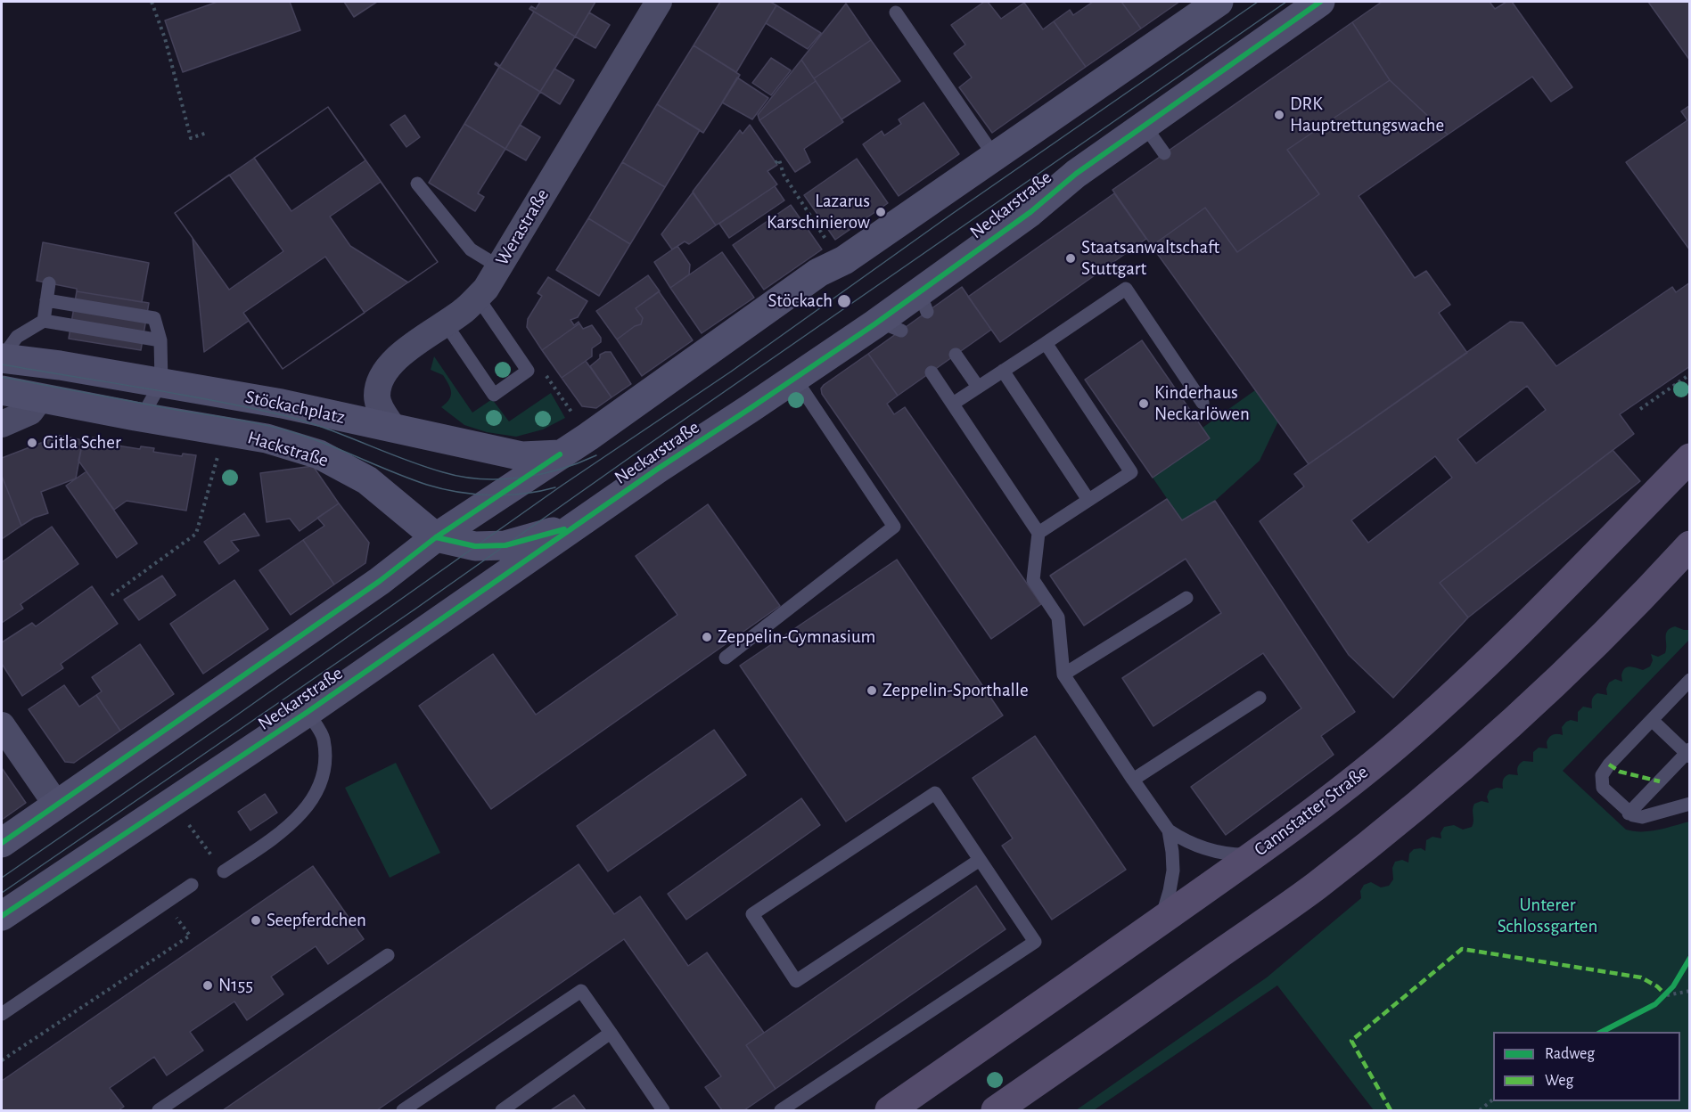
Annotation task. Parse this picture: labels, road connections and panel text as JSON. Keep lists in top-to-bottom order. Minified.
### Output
{"streets":{"main road":["Neckarstraße","Stöckachplatz","Hackstraße","Cannstatter Straße"],"street":["Werastraße"]},"crossings":[["Neckarstraße","Hackstraße"],["Werastraße","Stöckachplatz"]],"parks":["Unterer Schlossgarten"],"places":["DRK Hauptrettungswache","Lazarus Karschinierow","Staatsanwaltschaft Stuttgart","Stöckach","Kinderhaus Neckarlöwen","Gitla Scher","Zeppelin-Gymnasium","Zeppelin-Sporthalle","Seepferdchen","N155"],"legend":["Radweg","Weg"]}
